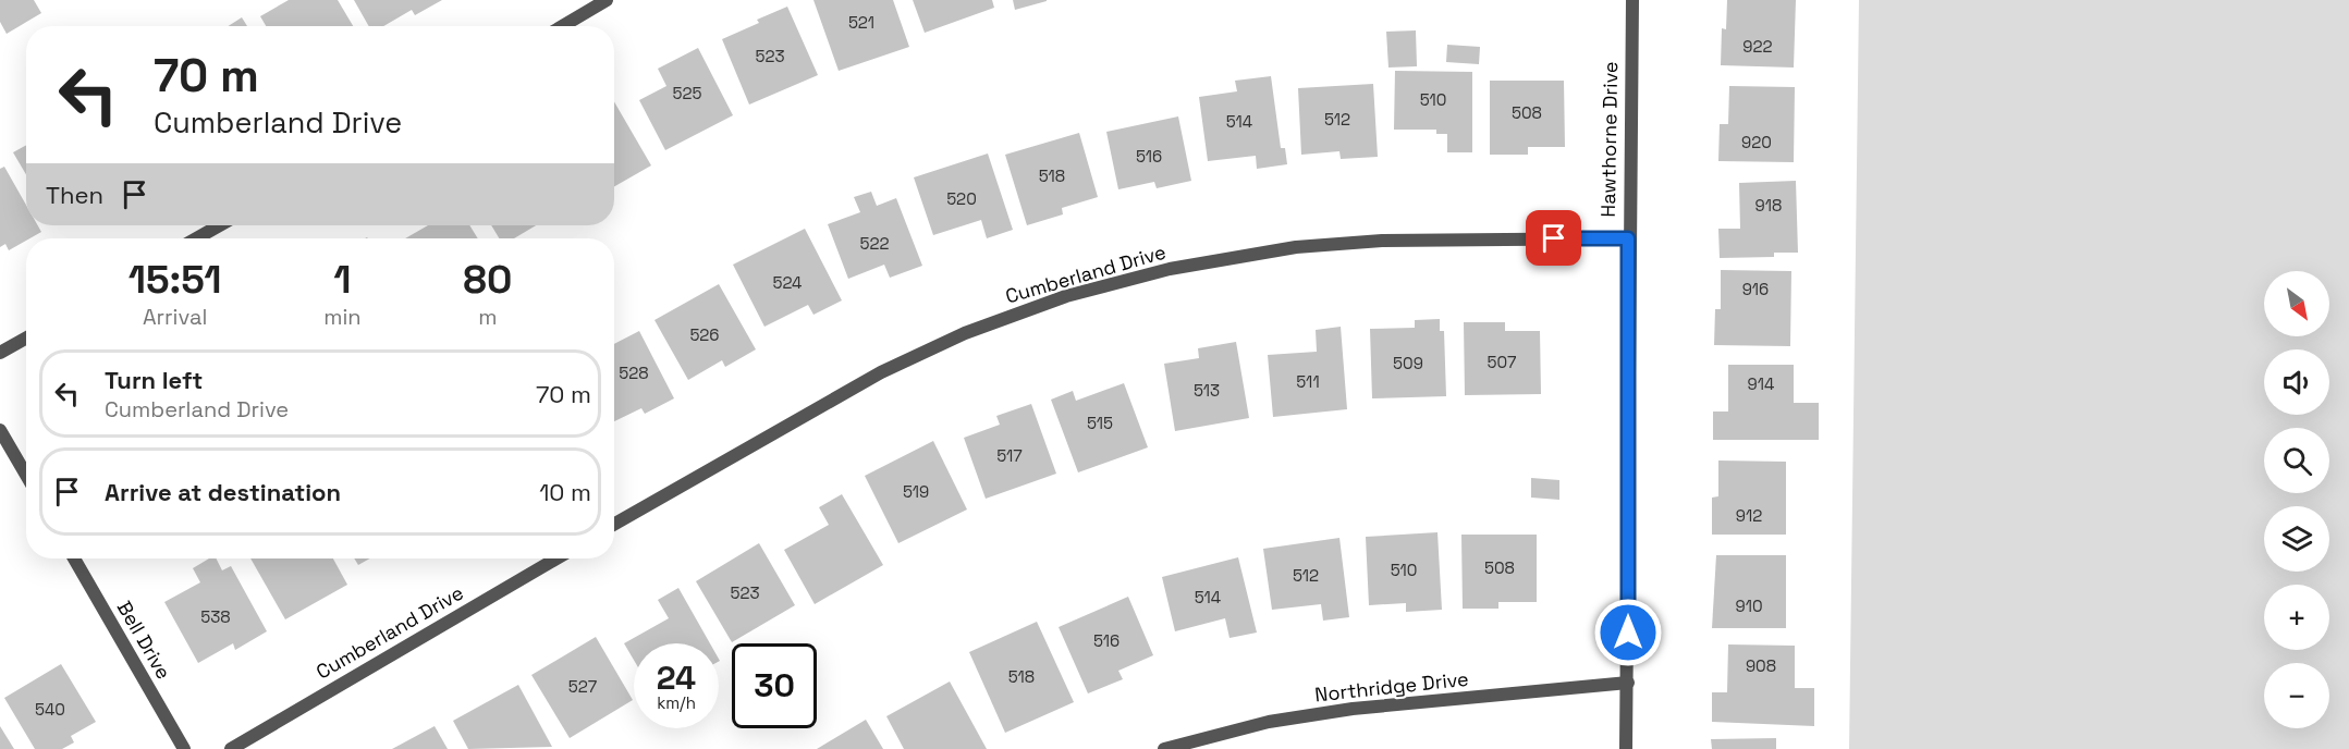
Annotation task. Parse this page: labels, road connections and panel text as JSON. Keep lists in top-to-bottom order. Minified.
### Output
{"streets":{"street":["Hawthorne Drive","Cumberland Drive","Bell Drive","Northridge Drive"]},"crossings":[["Hawthorne Drive","Cumberland Drive"],["Hawthorne Drive","Northridge Drive"]],"house_numbers":["521","922","523","525","510","508","512","514","920","516","518","520","918","522","524","916","526","507","509","528","511","914","513","515","517","519","912","508","510","512","523","514","910","538","516","908","518","527","540"],"north":"bottom right","page":{"turn":["70 m","Cumberland Drive"],"then":"Then","eta":["15:51","Arrival","1","min","80","m"],"map_buttons":["+","−"],"list":[{"name":"Turn left","note":"Cumberland Drive","value":"70 m"},{"name":"Arrive at destination","value":"10 m"}],"speed":"24 km/h","limit":"30"}}
